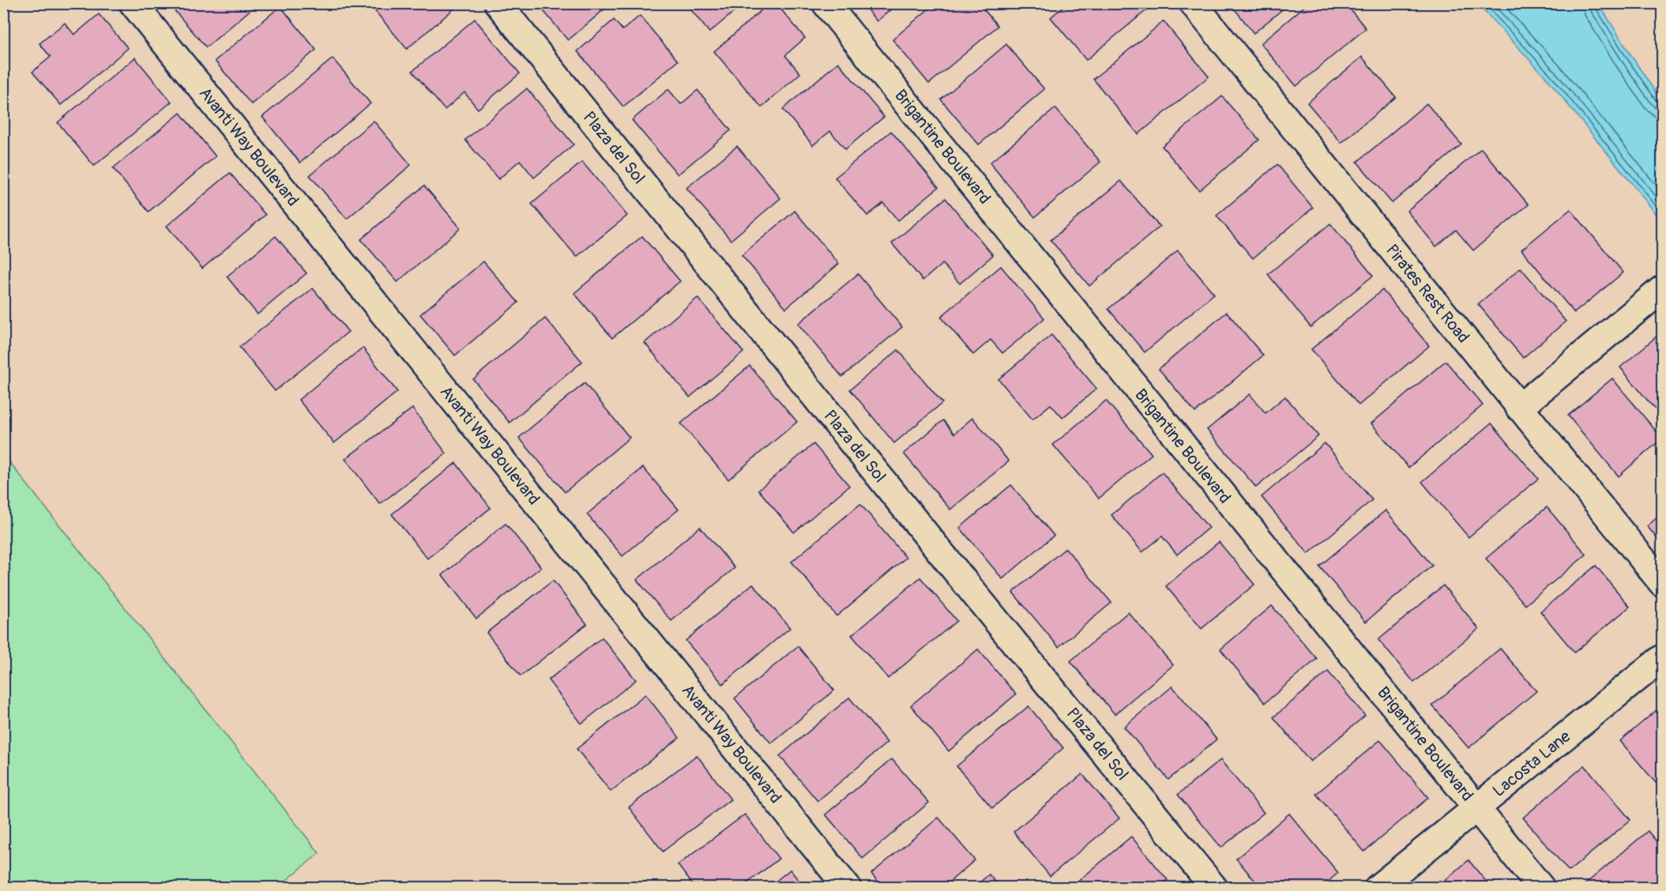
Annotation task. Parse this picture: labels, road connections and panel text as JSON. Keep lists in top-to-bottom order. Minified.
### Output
{"streets":{"street":["Avanti Way Boulevard","Brigantine Boulevard","Plaza del Sol","Pirates Rest Road","Lacosta Lane"]},"crossings":[["Brigantine Boulevard","Lacosta Lane"]]}
